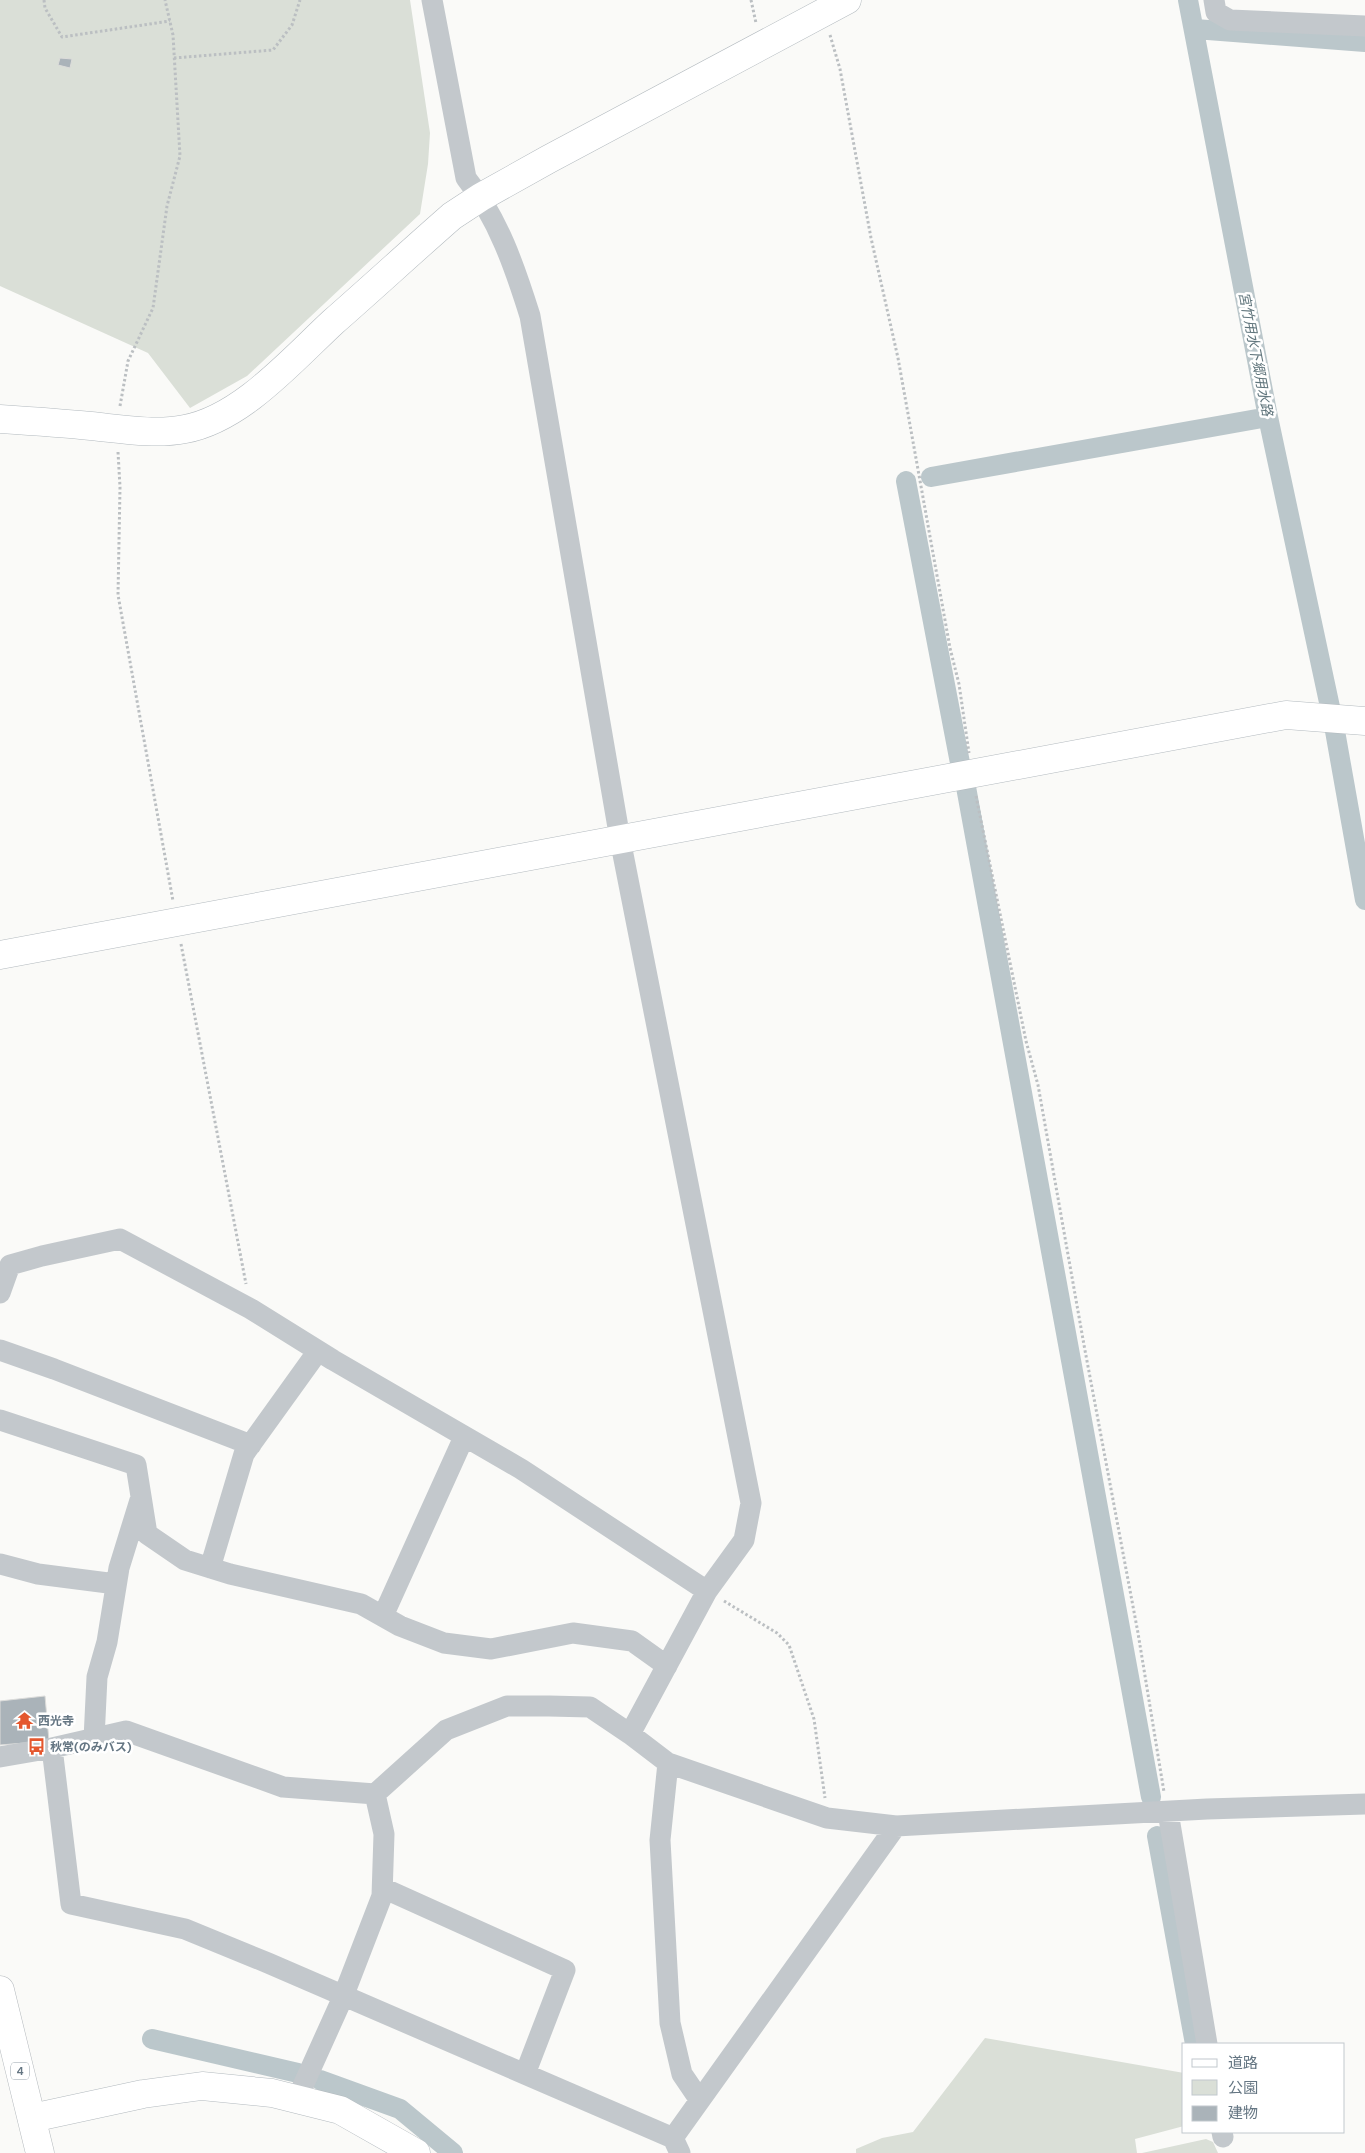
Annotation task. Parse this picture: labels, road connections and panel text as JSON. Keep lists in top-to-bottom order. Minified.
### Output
{"streets":{"street":["4"]},"water":["宮竹用水下郷用水路"],"places":{"temple":["西光寺"],"bus stop":["秋常(のみバス)"]},"legend":["道路","公園","建物"]}
